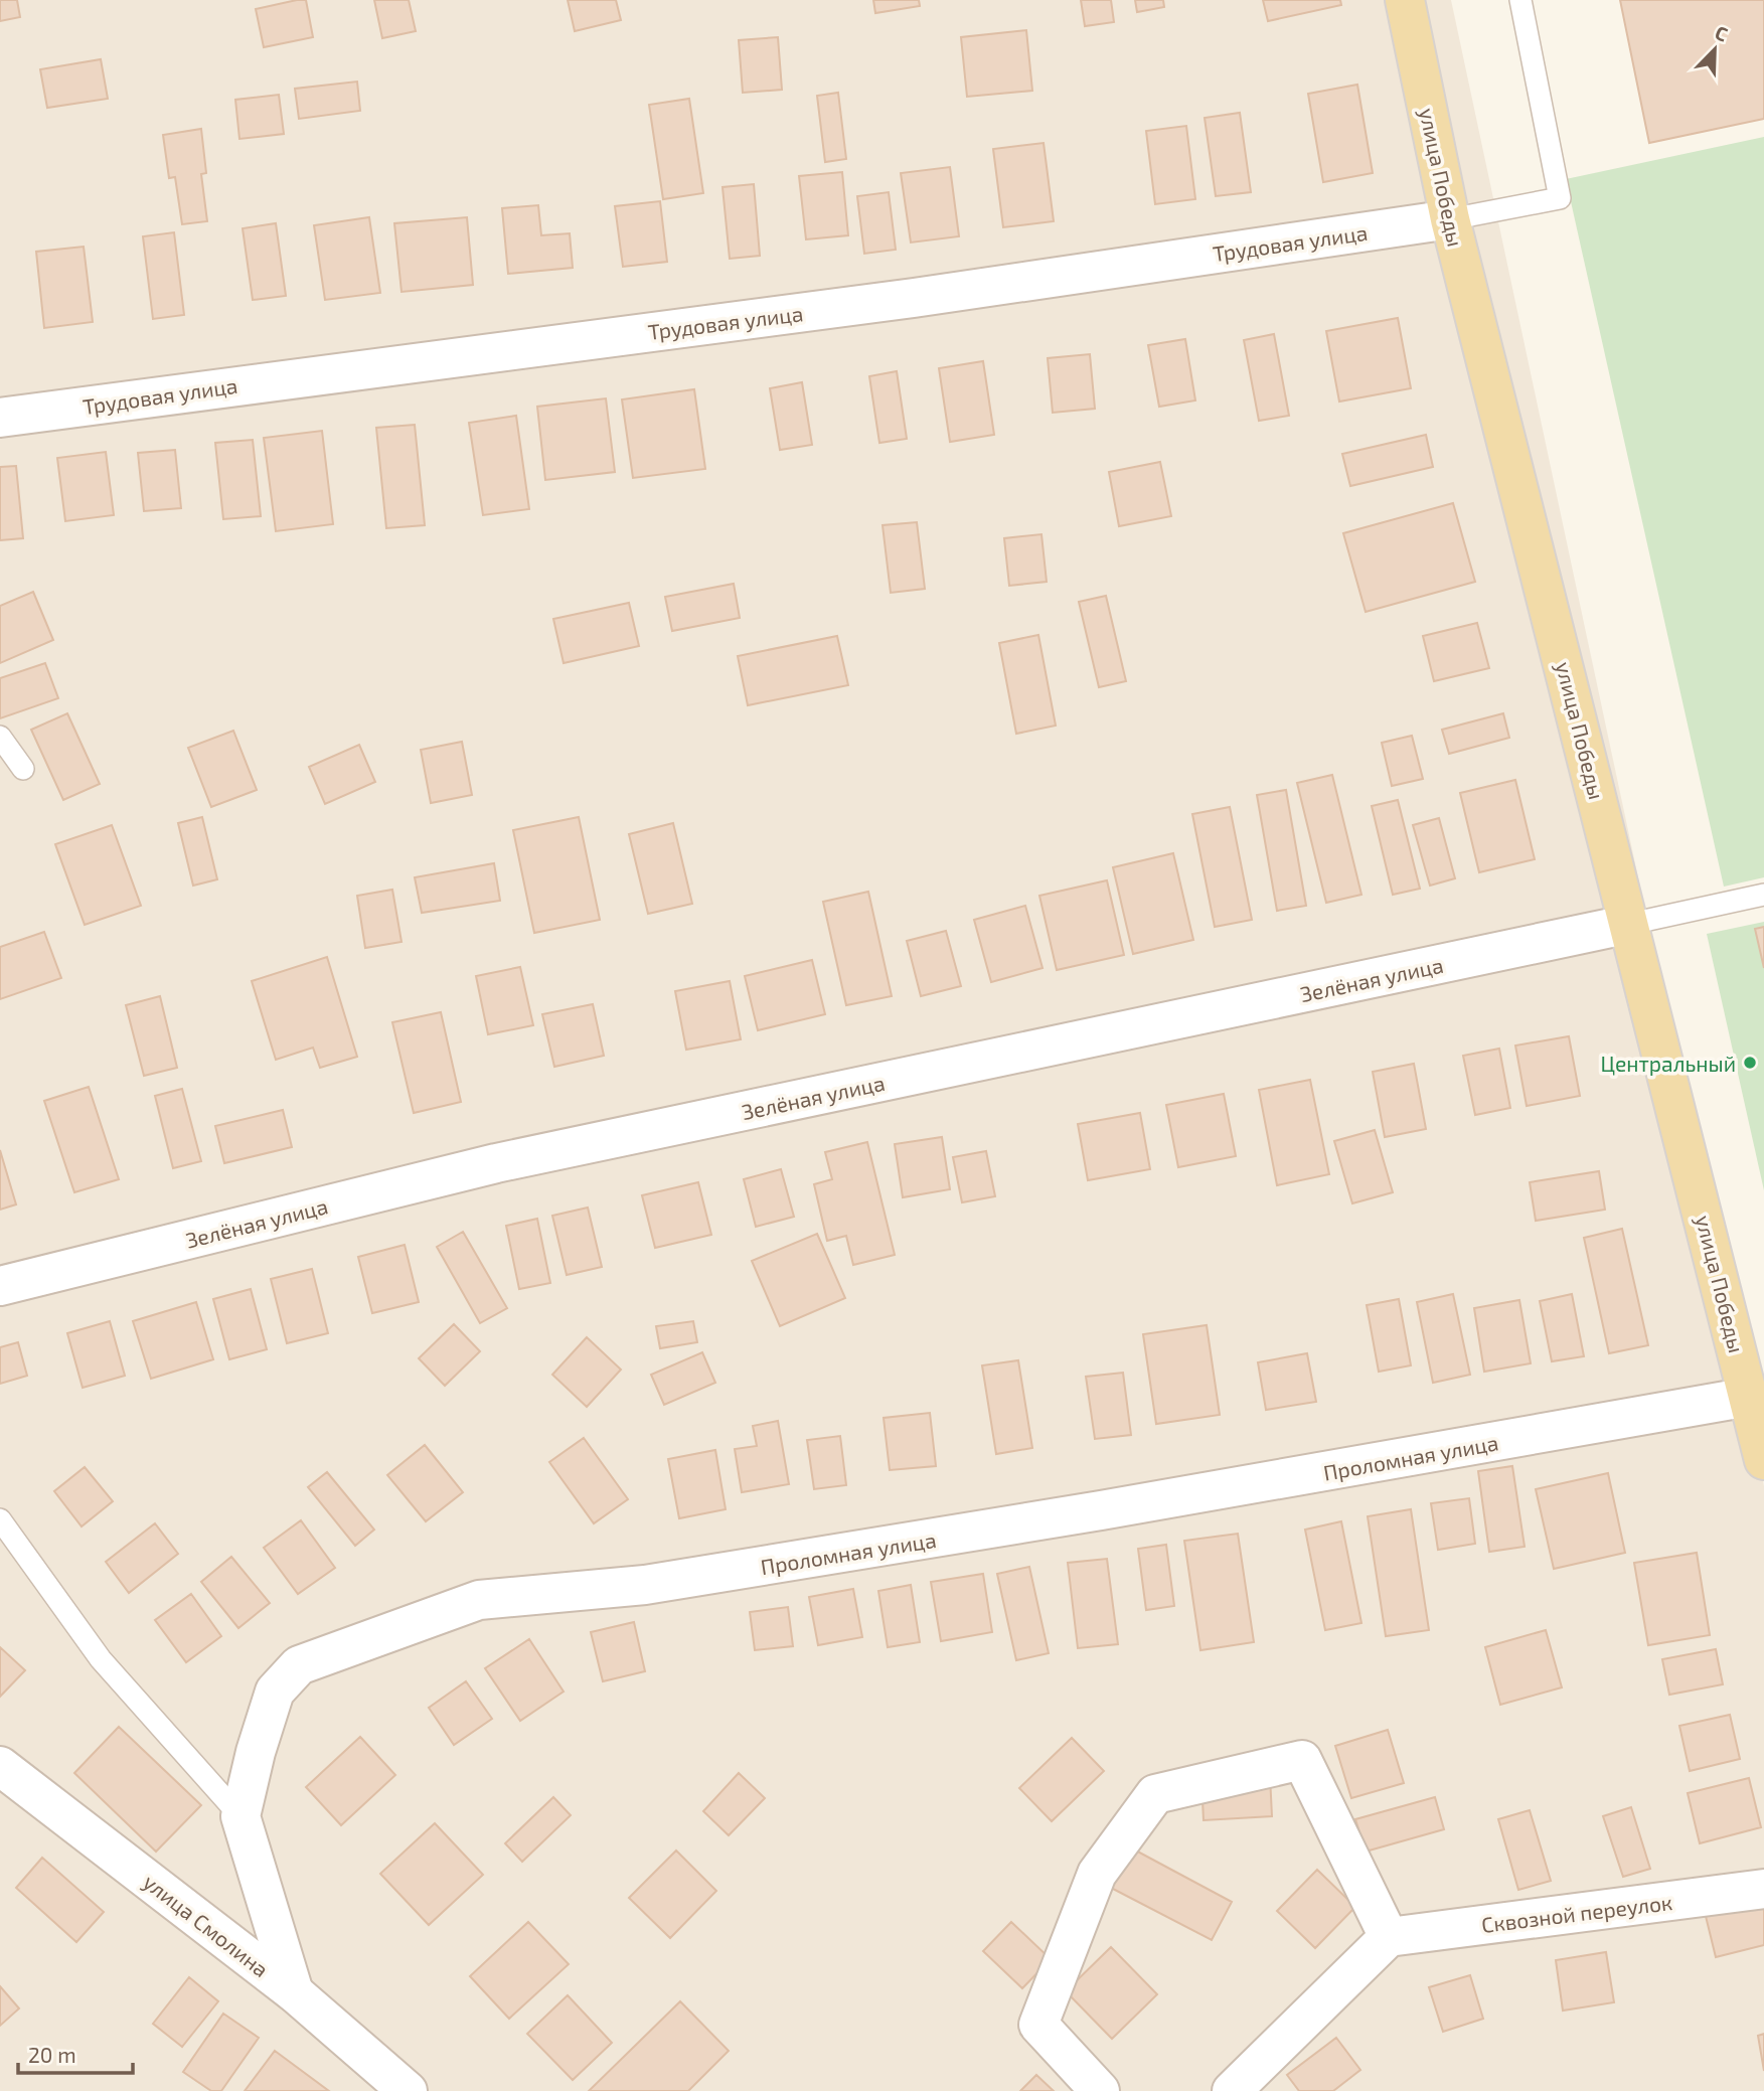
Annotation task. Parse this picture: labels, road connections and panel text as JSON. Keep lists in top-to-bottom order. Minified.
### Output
{"streets":{"main road":["улица Победы"],"street":["Трудовая улица","Зелёная улица","Проломная улица","Сквозной переулок","улица Смолина"]},"crossings":[["улица Победы","Трудовая улица"],["улица Победы","Зелёная улица"],["улица Победы","Проломная улица"]],"places":["Центральный"],"scale_bar":"20 m","north":"top right"}
